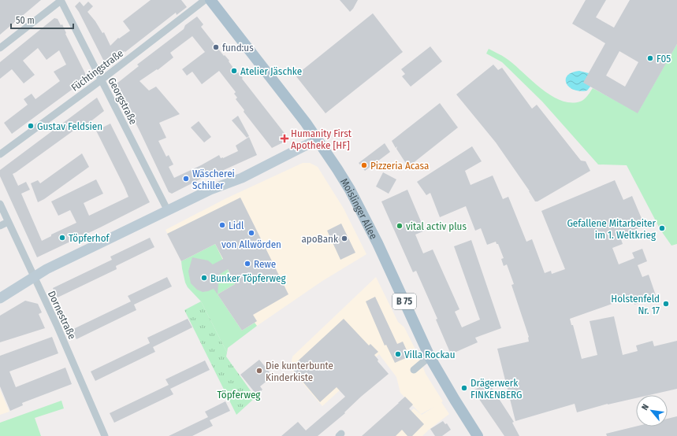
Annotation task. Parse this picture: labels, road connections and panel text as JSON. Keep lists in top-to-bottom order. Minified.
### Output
{"streets":{"main road":["Moislinger Allee","B 75"],"street":["Füchtingstraße","Georgstraße","Dornestraße"]},"crossings":[["Füchtingstraße","Georgstraße"]],"parks":["Töpferweg"],"places":{"other":["fund:us","F05","Atelier Jäschke","Gustav Feldsien","Pizzeria Acasa","Wäscherei Schiller","Lidl","vital activ plus","Gefallene Mitarbeiter im 1. Weltkrieg","von Allwörden","Töpferhof","apoBank","Rewe","Bunker Töpferweg","Holstenfeld Nr. 17","Villa Rockau","Die kunterbunte Kinderkiste","Drägerwerk FINKENBERG"],"health":["Humanity First Apotheke [HF]"]},"scale_bar":"50 m","north":"top left"}
